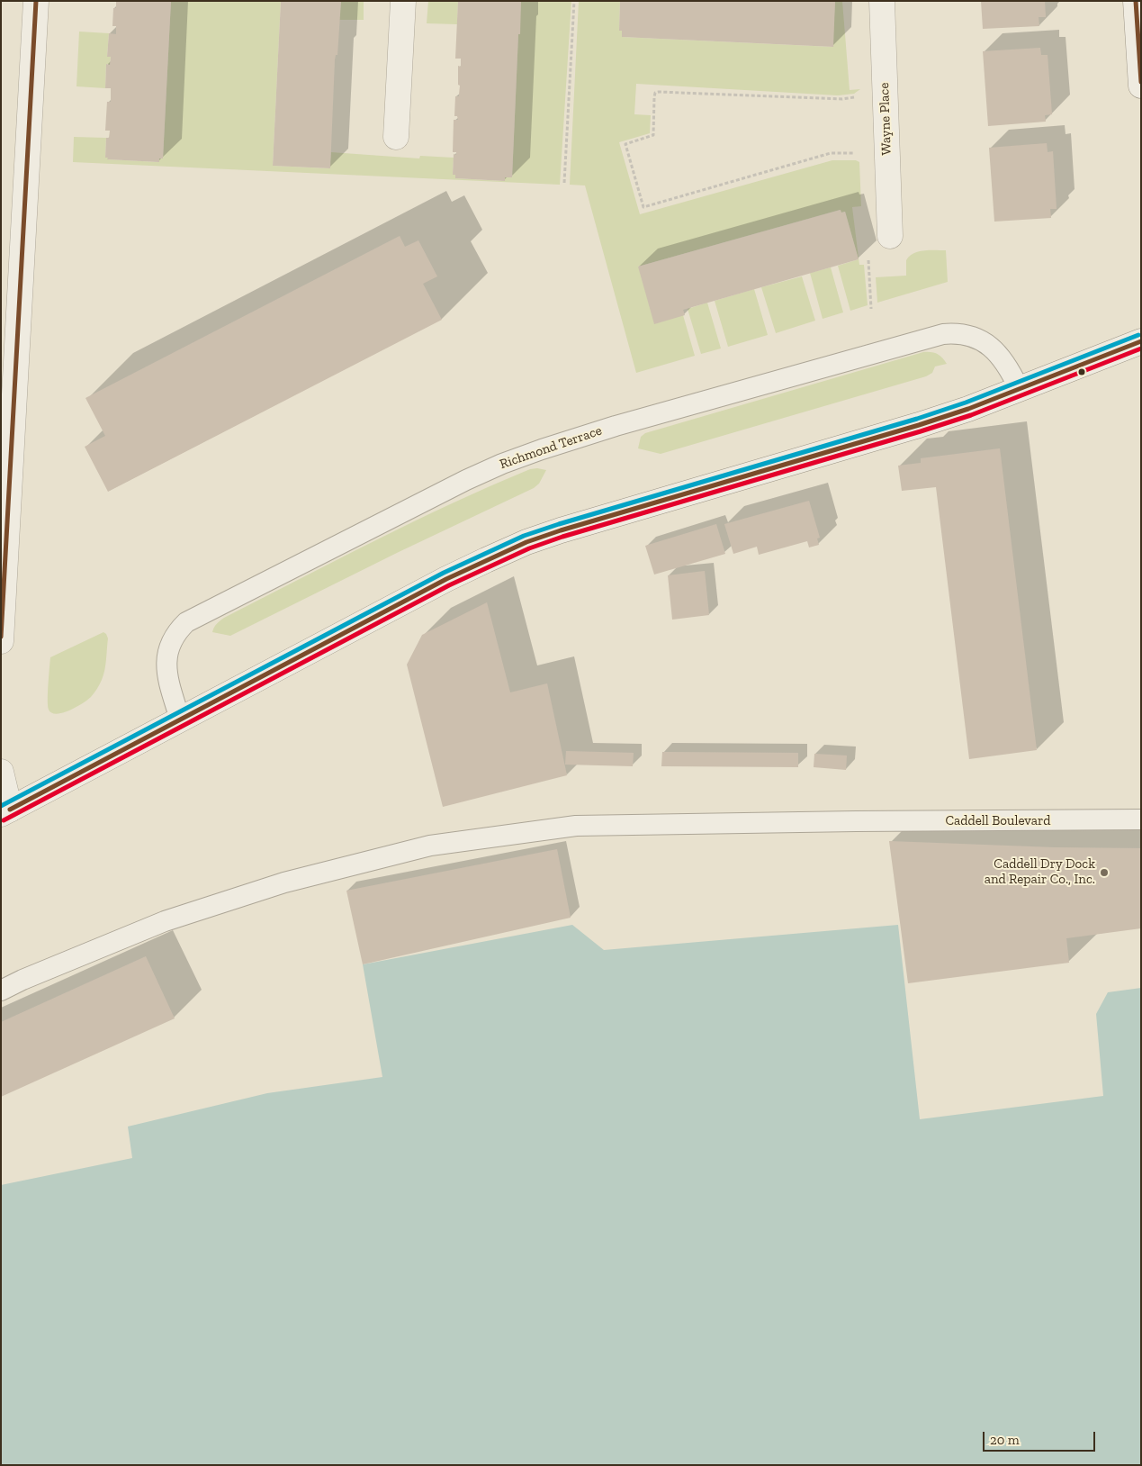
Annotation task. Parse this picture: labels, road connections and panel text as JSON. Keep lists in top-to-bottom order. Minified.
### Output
{"streets":{"main road":["Wayne Place"],"lane":["Richmond Terrace","Caddell Boulevard"]},"places":["Caddell Dry Dock and Repair Co., Inc."],"scale_bar":"20 m"}
